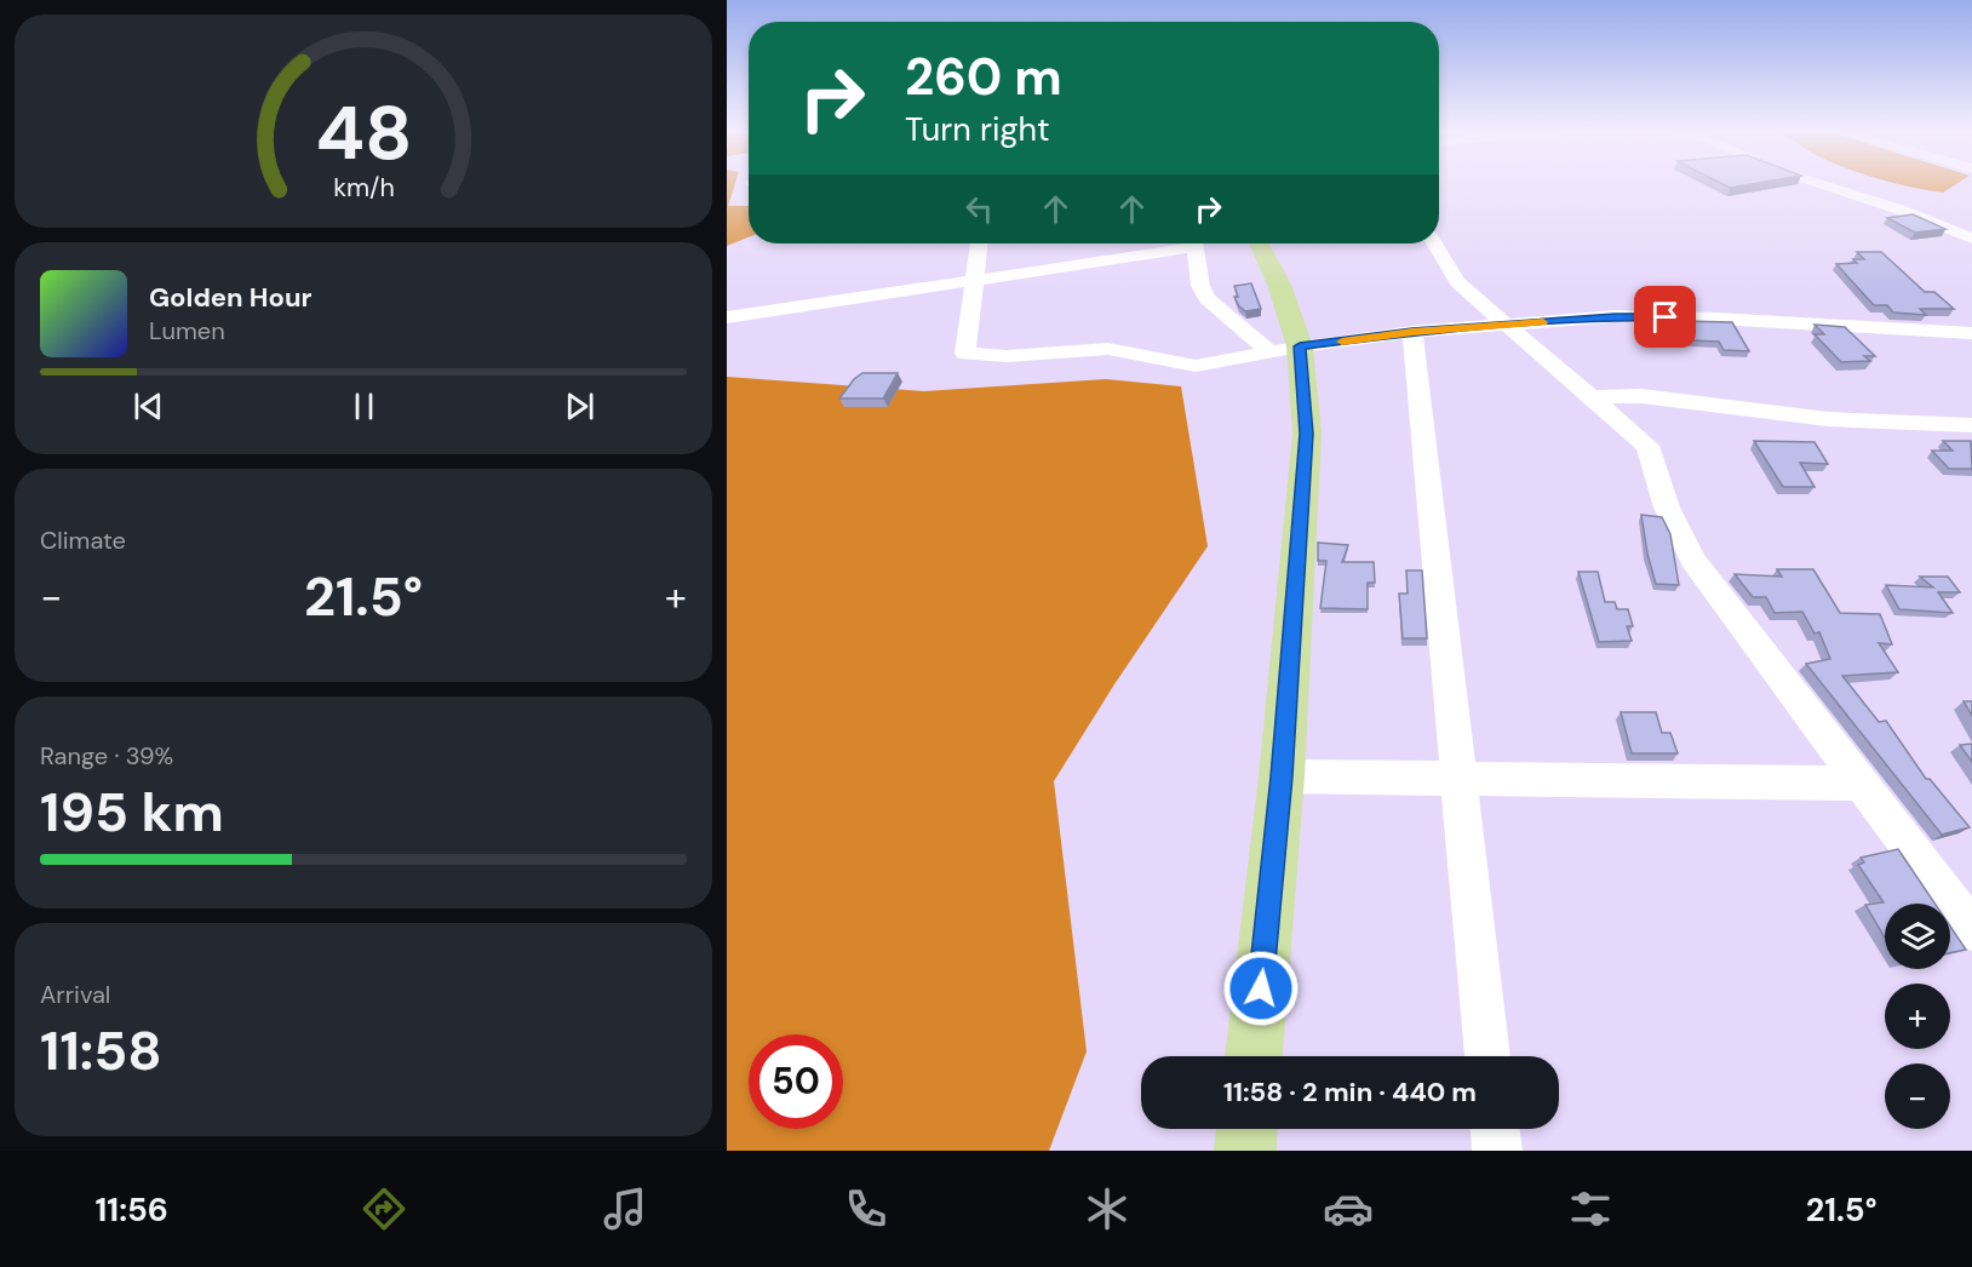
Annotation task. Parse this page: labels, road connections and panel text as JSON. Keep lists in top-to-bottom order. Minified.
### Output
{"page":{"turn":["260 m","Turn right"],"song":["Golden Hour","Lumen"],"tile":["Climate",["Range · 39%","195 km"],["Arrival","11:58"]],"heat":["−","21.5°","+"],"map_buttons":["+","−"],"limit":"50","trip":"11:58 · 2 min · 440 m","tabs":["11:56","21.5°"],"gauge":["48","km/h"]}}
